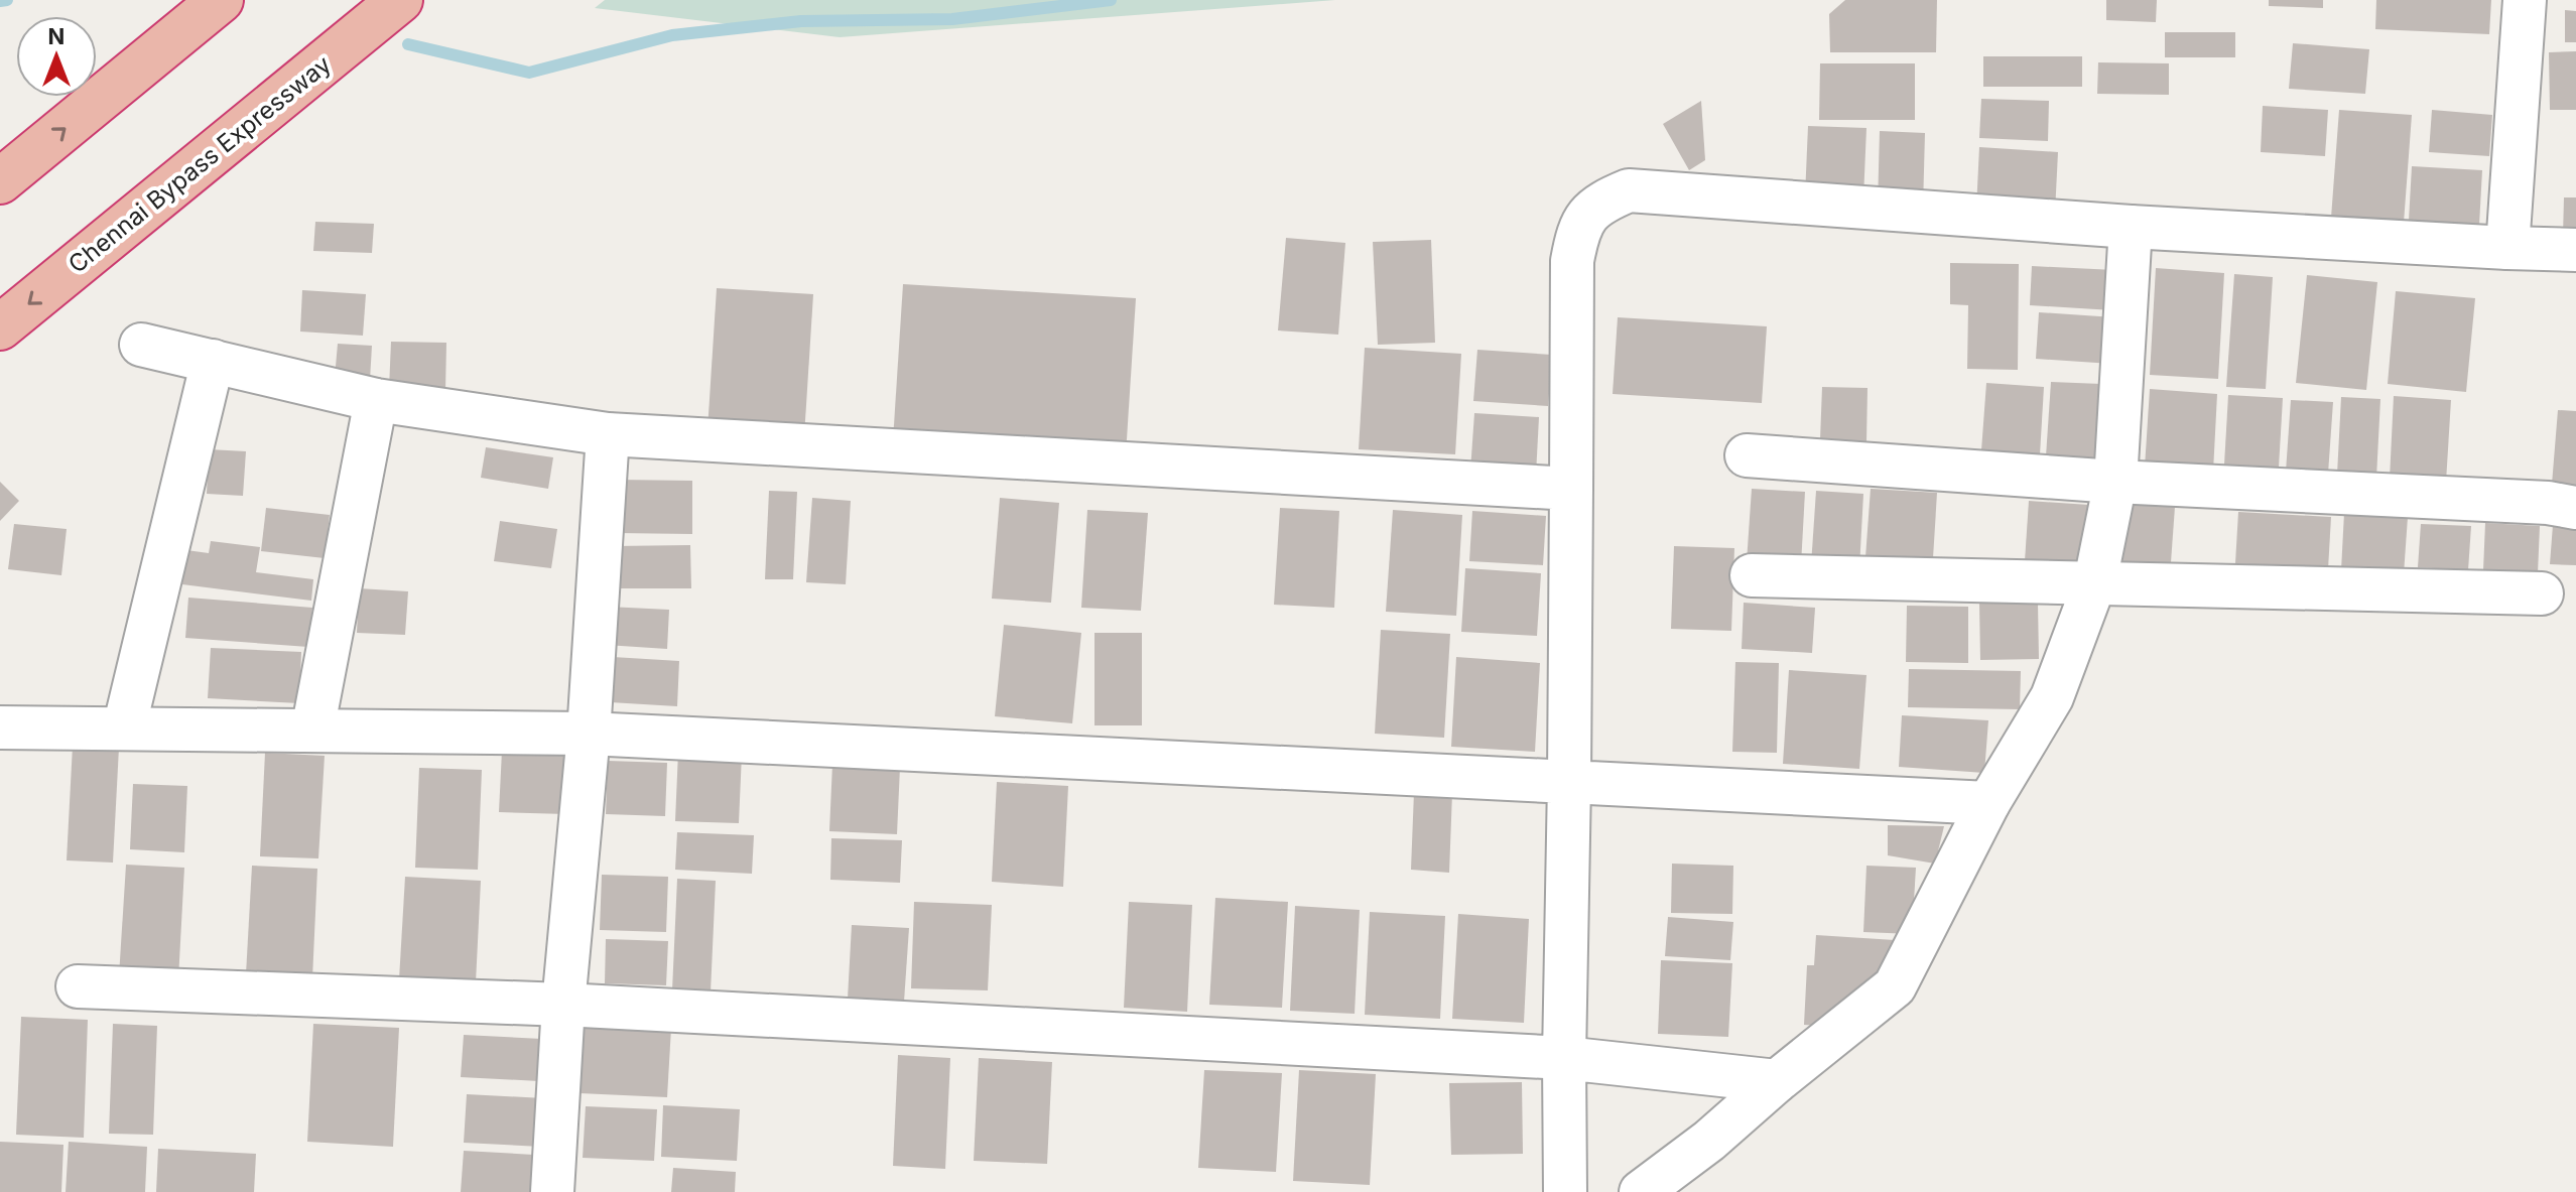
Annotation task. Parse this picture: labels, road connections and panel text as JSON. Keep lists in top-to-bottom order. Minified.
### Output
{"streets":{"highway":["Chennai Bypass Expressway"]},"north":"top"}
